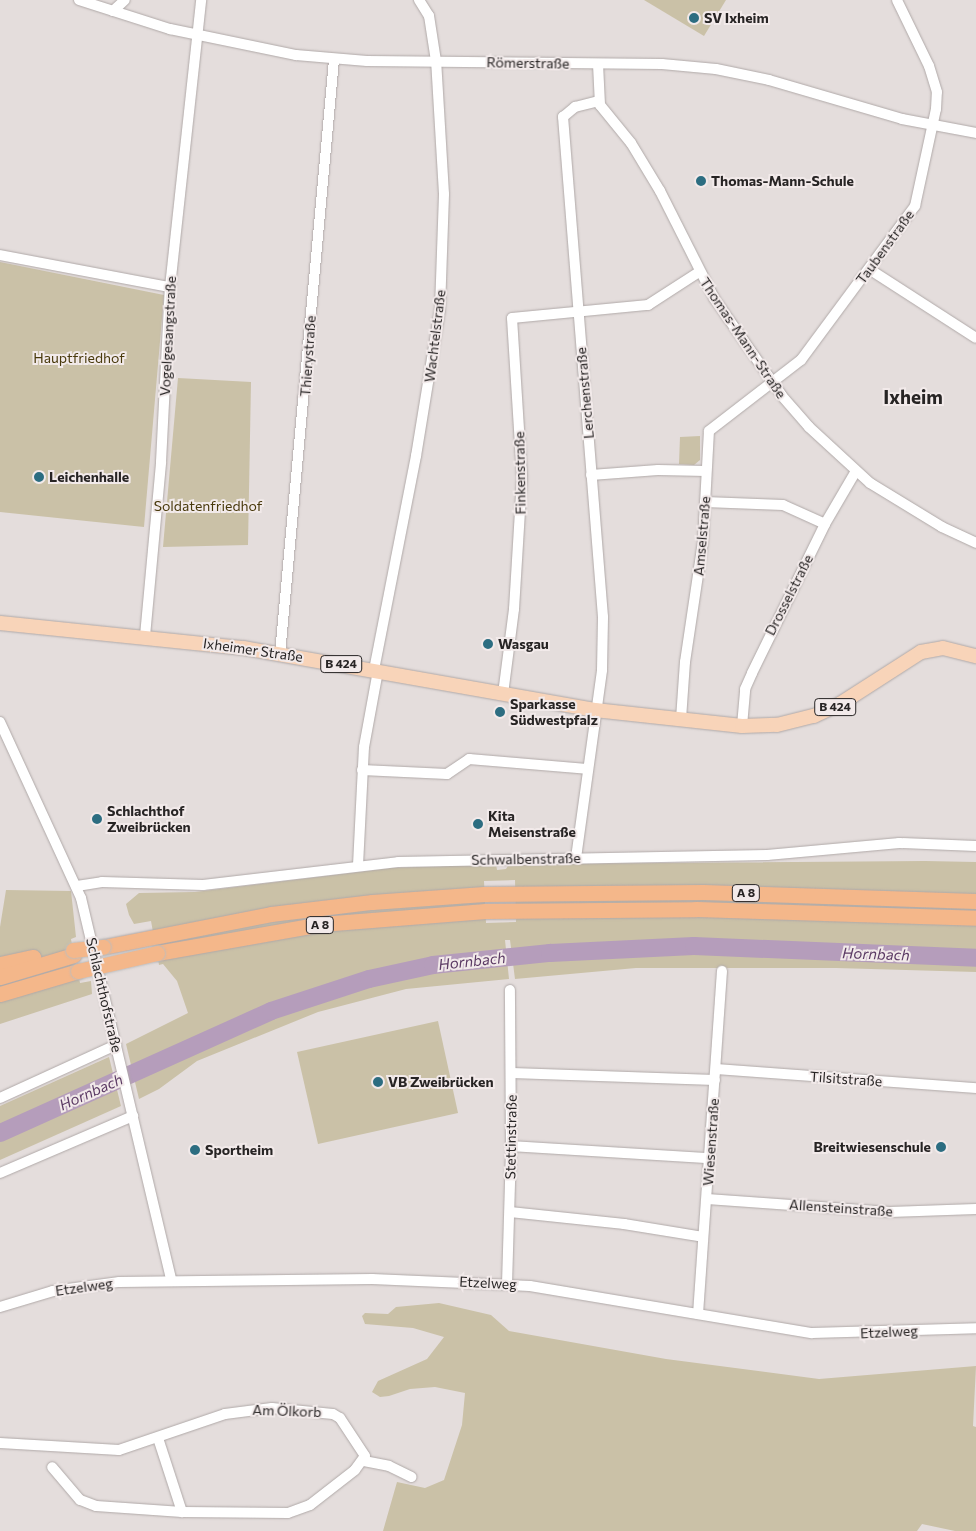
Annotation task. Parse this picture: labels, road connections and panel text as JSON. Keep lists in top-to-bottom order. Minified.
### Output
{"streets":{"highway":["A 8"],"main road":["Ixheimer Straße","B 424"],"street":["Römerstraße","Taubenstraße","Vogelgesangstraße","Wachtelstraße","Thomas-Mann-Straße","Thierystraße","Lerchenstraße","Finkenstraße","Amselstraße","Drosselstraße","Schwalbenstraße","Schlachthofstraße","Tilsitstraße","Stettinstraße","Wiesenstraße","Allensteinstraße","Etzelweg","Am Ölkorb"]},"crossings":[["Römerstraße","Taubenstraße"],["Römerstraße","Vogelgesangstraße"],["Römerstraße","Wachtelstraße"],["Römerstraße","Thierystraße"],["Taubenstraße","Thomas-Mann-Straße"],["Taubenstraße","Amselstraße"],["Vogelgesangstraße","Ixheimer Straße"],["Wachtelstraße","Ixheimer Straße"],["Wachtelstraße","Schwalbenstraße"],["Thomas-Mann-Straße","Lerchenstraße"],["Thomas-Mann-Straße","Amselstraße"],["Thomas-Mann-Straße","Drosselstraße"],["Thierystraße","Ixheimer Straße"],["Lerchenstraße","Finkenstraße"],["Lerchenstraße","Ixheimer Straße"],["Lerchenstraße","Schwalbenstraße"],["Finkenstraße","Ixheimer Straße"],["Amselstraße","Ixheimer Straße"],["Amselstraße","B 424"],["Drosselstraße","B 424"],["Ixheimer Straße","B 424"],["Schwalbenstraße","Schlachthofstraße"],["Schlachthofstraße","Etzelweg"],["Tilsitstraße","Wiesenstraße"],["Stettinstraße","Etzelweg"],["Wiesenstraße","Allensteinstraße"],["Wiesenstraße","Etzelweg"]],"districts":["Ixheim"],"water":["Hornbach"],"parks":["Hauptfriedhof","Soldatenfriedhof"],"places":["SV Ixheim","Thomas-Mann-Schule","Leichenhalle","Wasgau","Sparkasse Südwestpfalz","Schlachthof Zweibrücken","Kita Meisenstraße","VB Zweibrücken","Breitwiesenschule","Sportheim"]}
